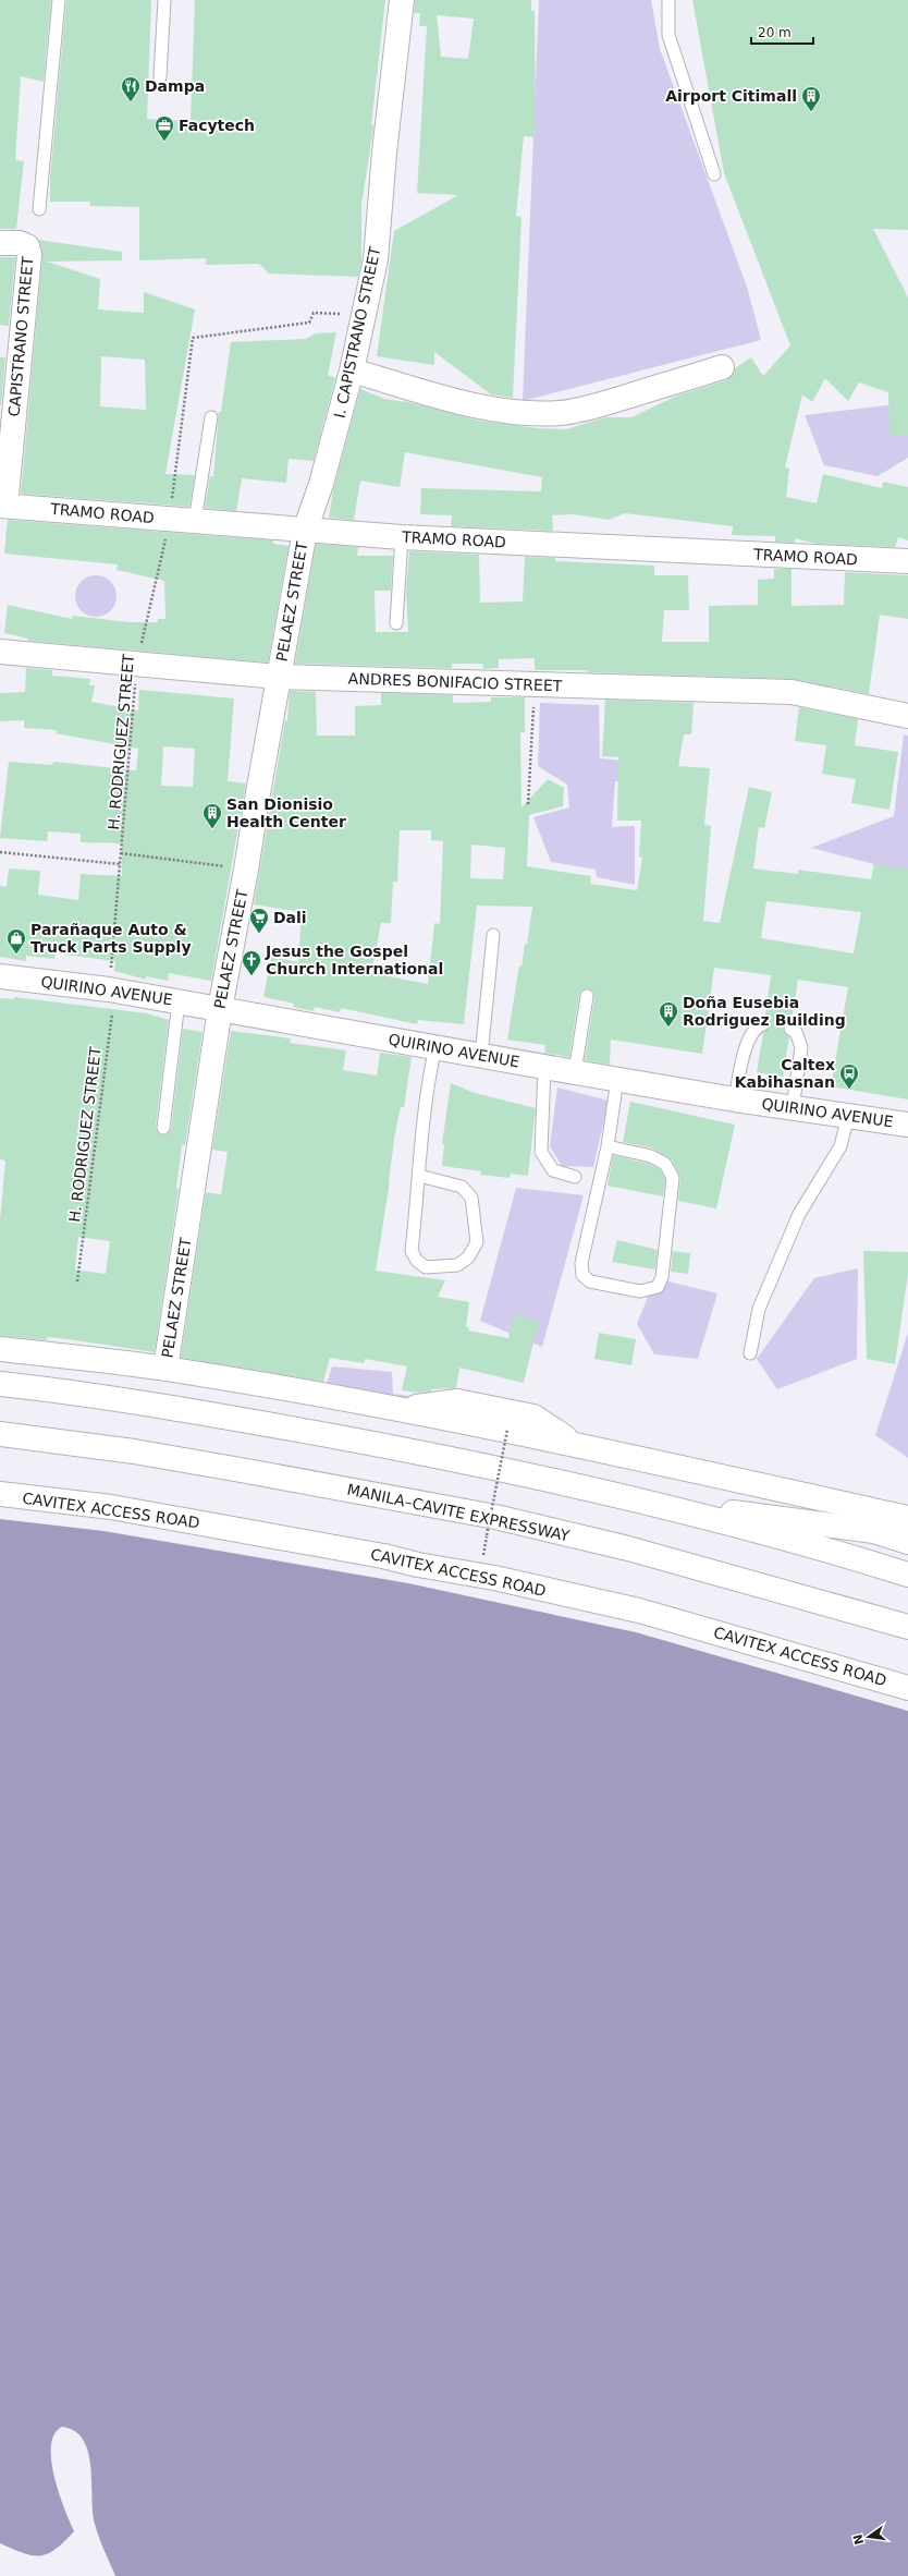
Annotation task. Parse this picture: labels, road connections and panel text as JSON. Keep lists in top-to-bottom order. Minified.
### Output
{"streets":{"main road":["I. CAPISTRANO STREET","CAPISTRANO STREET","TRAMO ROAD","PELAEZ STREET","ANDRES BONIFACIO STREET","QUIRINO AVENUE","CAVITEX ACCESS ROAD","MANILA–CAVITE EXPRESSWAY"],"path":["H. RODRIGUEZ STREET"]},"crossings":[["I. CAPISTRANO STREET","TRAMO ROAD"],["I. CAPISTRANO STREET","PELAEZ STREET"],["I. CAPISTRANO STREET","H. RODRIGUEZ STREET"],["CAPISTRANO STREET","TRAMO ROAD"],["TRAMO ROAD","PELAEZ STREET"],["TRAMO ROAD","H. RODRIGUEZ STREET"],["PELAEZ STREET","ANDRES BONIFACIO STREET"],["PELAEZ STREET","QUIRINO AVENUE"],["ANDRES BONIFACIO STREET","H. RODRIGUEZ STREET"],["H. RODRIGUEZ STREET","QUIRINO AVENUE"]],"places":{"restaurant":["Dampa"],"building":["Airport Citimall","San Dionisio Health Center","Doña Eusebia Rodriguez Building"],"office":["Facytech"],"supermarket":["Dali"],"shop":["Parañaque Auto & Truck Parts Supply"],"church":["Jesus the Gospel Church International"],"bus stop":["Caltex Kabihasnan"]},"scale_bar":"20 m","north":"left"}
